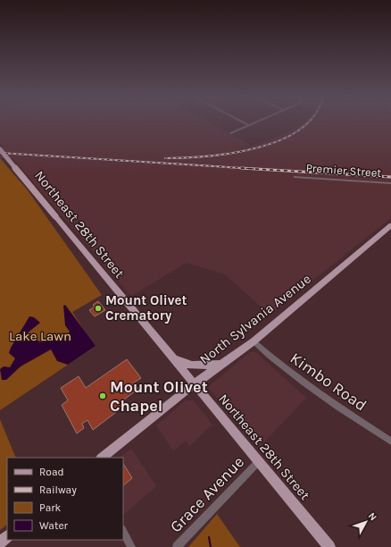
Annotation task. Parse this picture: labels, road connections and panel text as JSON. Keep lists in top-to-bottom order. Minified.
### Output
{"streets":{"main road":["Northeast 28th Street","North Sylvania Avenue"],"street":["Premier Street","Kimbo Road","Grace Avenue"]},"crossings":[["Northeast 28th Street","North Sylvania Avenue"],["Northeast 28th Street","Grace Avenue"],["North Sylvania Avenue","Kimbo Road"]],"parks":["Lake Lawn"],"places":["Mount Olivet Crematory","Mount Olivet Chapel"],"legend":["Road","Railway","Park","Water"],"north":"top right"}
